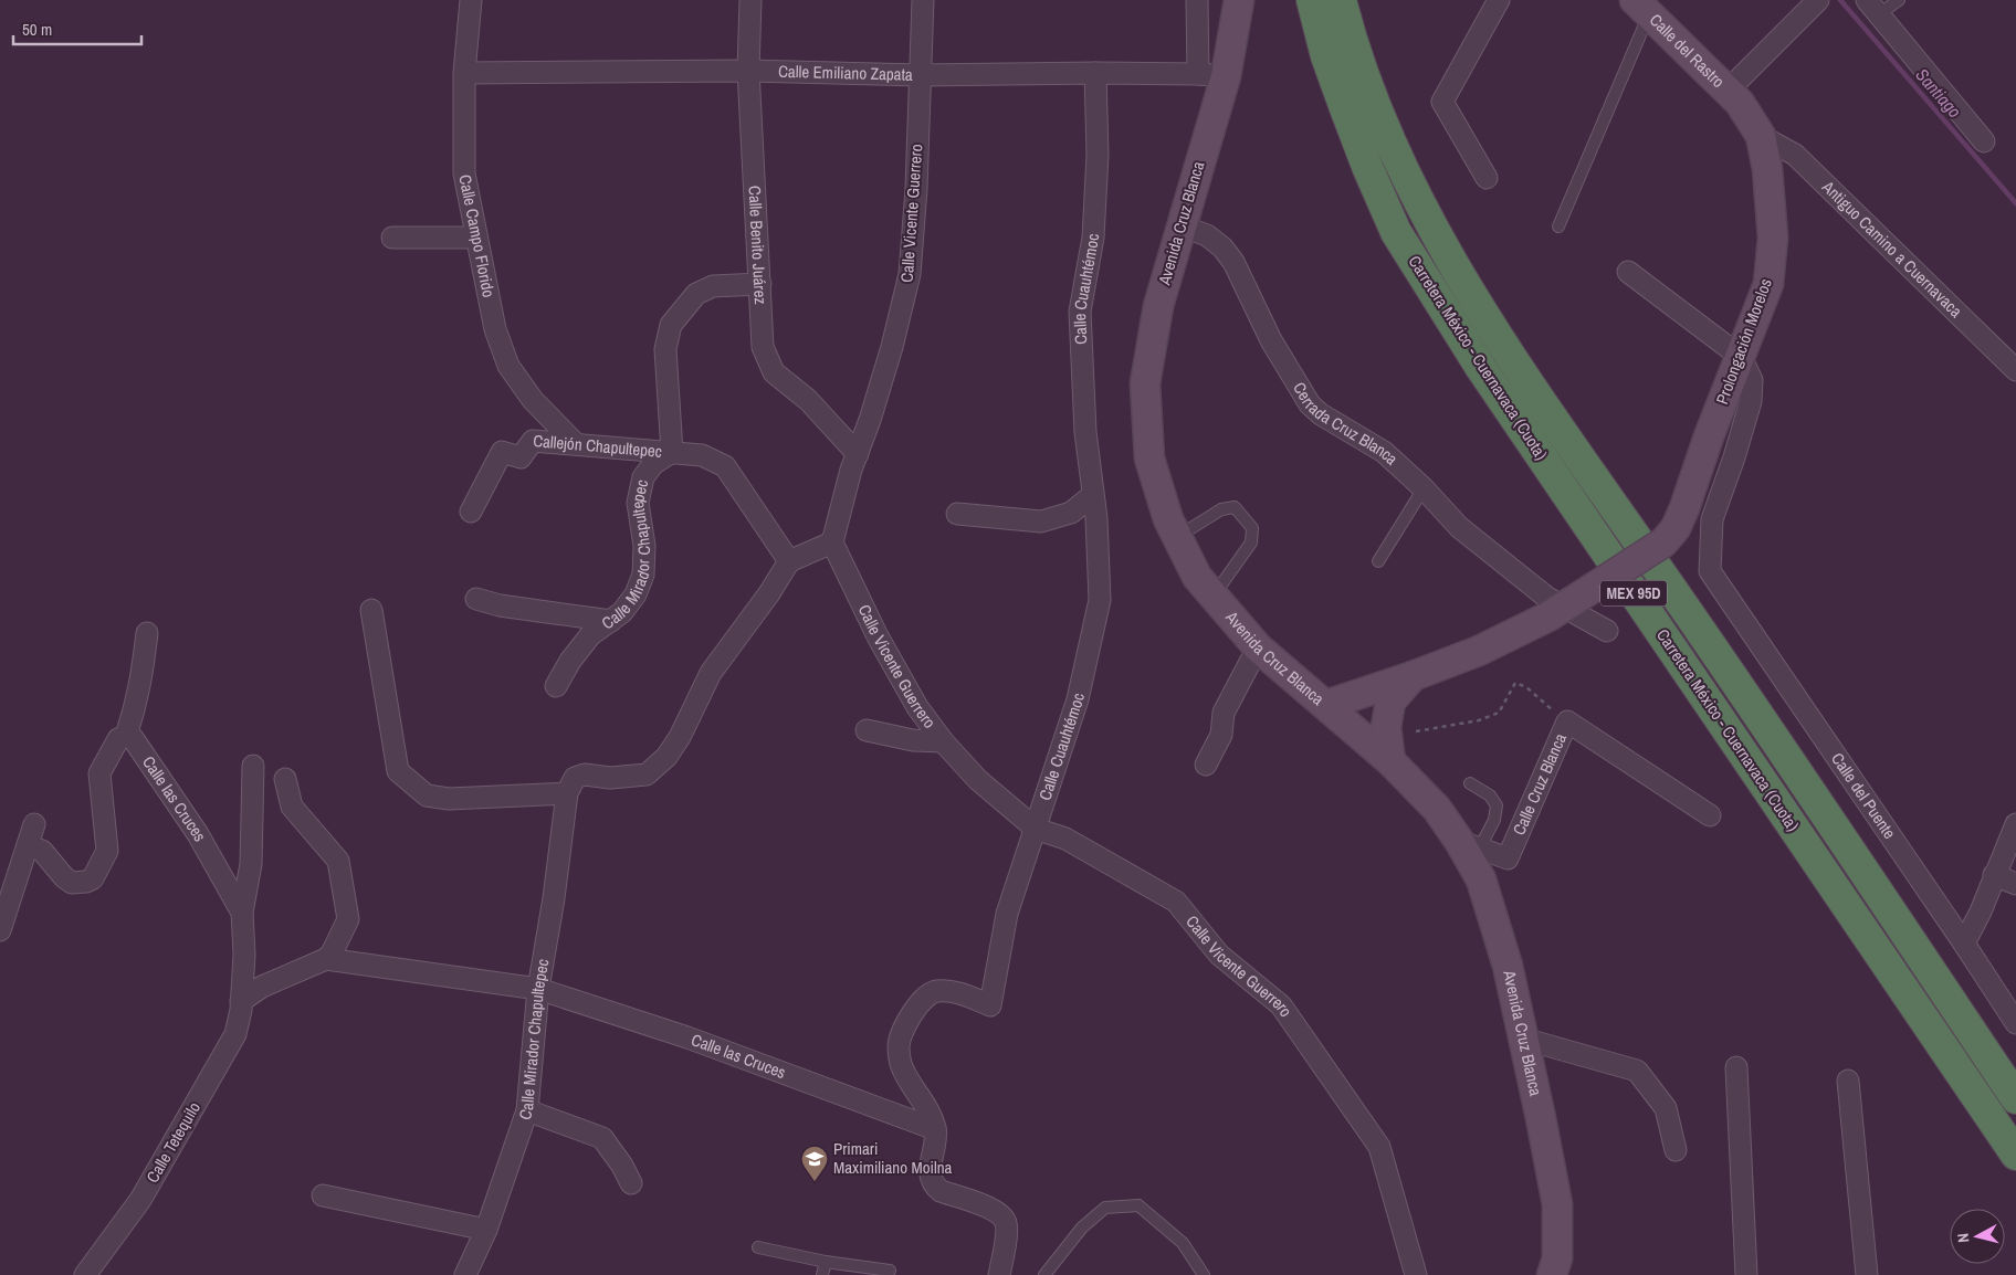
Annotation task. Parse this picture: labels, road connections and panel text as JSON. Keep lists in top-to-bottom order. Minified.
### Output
{"streets":{"highway":["Carretera México - Cuernavaca (Cuota)","MEX 95D"],"main road":["Calle del Rastro","Avenida Cruz Blanca","Prolongación Morelos"],"street":["Calle Emiliano Zapata","Calle Vicente Guerrero","Calle Campo Florido","Calle Benito Juárez","Antiguo Camino a Cuernavaca","Calle Cuauhtémoc","Cerrada Cruz Blanca","Callejón Chapultepec","Calle Mirador Chapultepec","Calle Cruz Blanca","Calle del Puente","Calle las Cruces","Calle Tetequilo"]},"crossings":[["Calle del Rastro","Prolongación Morelos"],["Calle Emiliano Zapata","Calle Vicente Guerrero"],["Calle Emiliano Zapata","Avenida Cruz Blanca"],["Calle Emiliano Zapata","Calle Campo Florido"],["Calle Emiliano Zapata","Calle Benito Juárez"],["Calle Emiliano Zapata","Calle Cuauhtémoc"],["Calle Vicente Guerrero","Calle Benito Juárez"],["Calle Vicente Guerrero","Calle Cuauhtémoc"],["Avenida Cruz Blanca","Cerrada Cruz Blanca"],["Avenida Cruz Blanca","Calle Cruz Blanca"],["Calle Campo Florido","Callejón Chapultepec"],["Antiguo Camino a Cuernavaca","Prolongación Morelos"],["Calle Cuauhtémoc","Calle las Cruces"],["Prolongación Morelos","Cerrada Cruz Blanca"],["Prolongación Morelos","Calle del Puente"],["Callejón Chapultepec","Calle Mirador Chapultepec"],["Calle Mirador Chapultepec","Calle las Cruces"],["Calle las Cruces","Calle Tetequilo"]],"water":["Santiago"],"places":{"school or university":["Primari Maximiliano Moilna"]},"scale_bar":"50 m","north":"left"}
